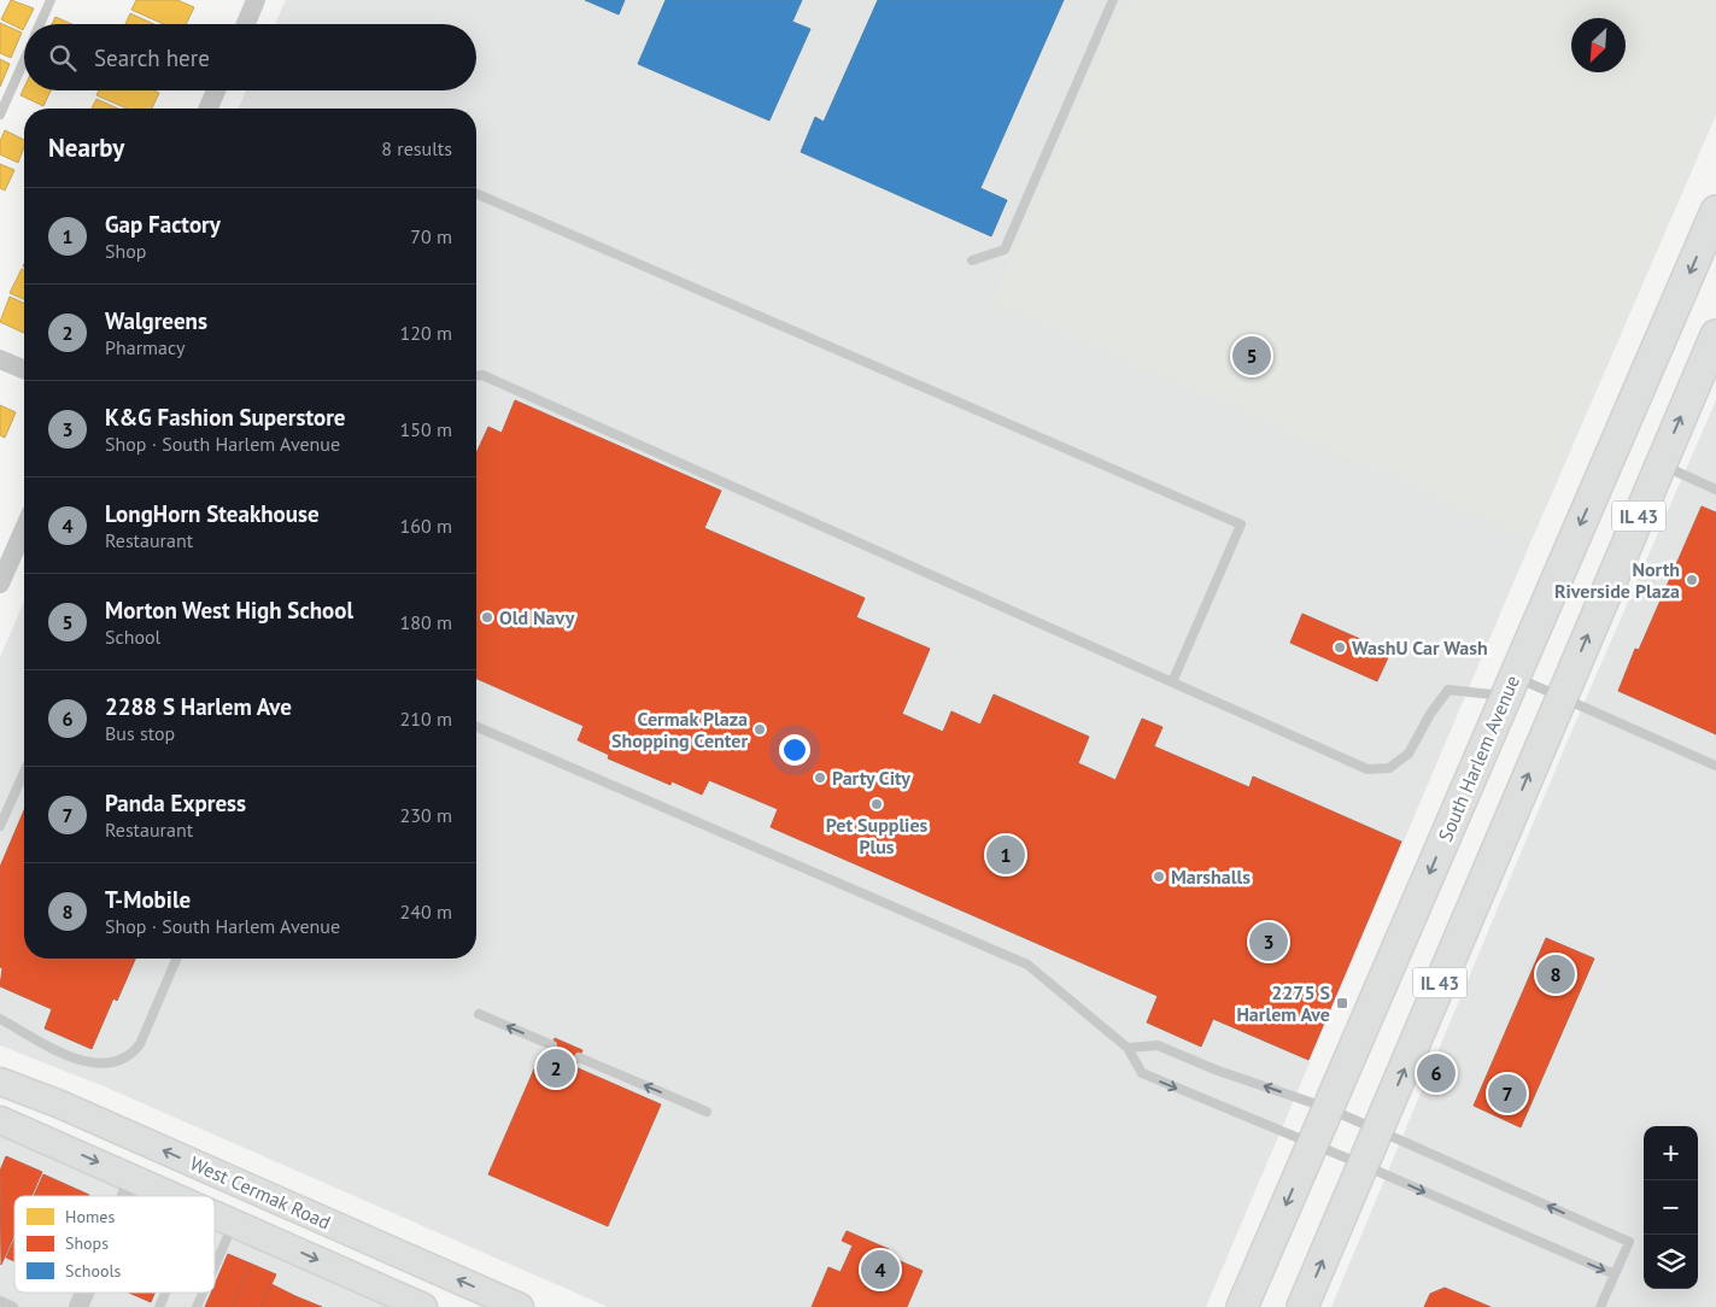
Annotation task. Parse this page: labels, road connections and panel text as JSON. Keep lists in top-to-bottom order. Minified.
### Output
{"streets":{"main road":["IL 43","South Harlem Avenue","West Cermak Road"]},"places":{"other":["North Riverside Plaza","Old Navy","WashU Car Wash","Cermak Plaza Shopping Center","Party City","Pet Supplies Plus","Marshalls"],"transit":["2275 S Harlem Ave"]},"legend":["Homes","Shops","Schools"],"north":"bottom left","page":{"search":"Search here","heading":["Nearby","8 results"],"list":[{"mark":"1","name":"Gap Factory","note":"Shop","value":"70 m"},{"mark":"2","name":"Walgreens","note":"Pharmacy","value":"120 m"},{"mark":"3","name":"K&G Fashion Superstore","note":"Shop · South Harlem Avenue","value":"150 m"},{"mark":"4","name":"LongHorn Steakhouse","note":"Restaurant","value":"160 m"},{"mark":"5","name":"Morton West High School","note":"School","value":"180 m"},{"mark":"6","name":"2288 S Harlem Ave","note":"Bus stop","value":"210 m"},{"mark":"7","name":"Panda Express","note":"Restaurant","value":"230 m"},{"mark":"8","name":"T-Mobile","note":"Shop · South Harlem Avenue","value":"240 m"}],"pins":["5","1","3","8","2","6","7","4"],"map_buttons":["+","−"]}}
